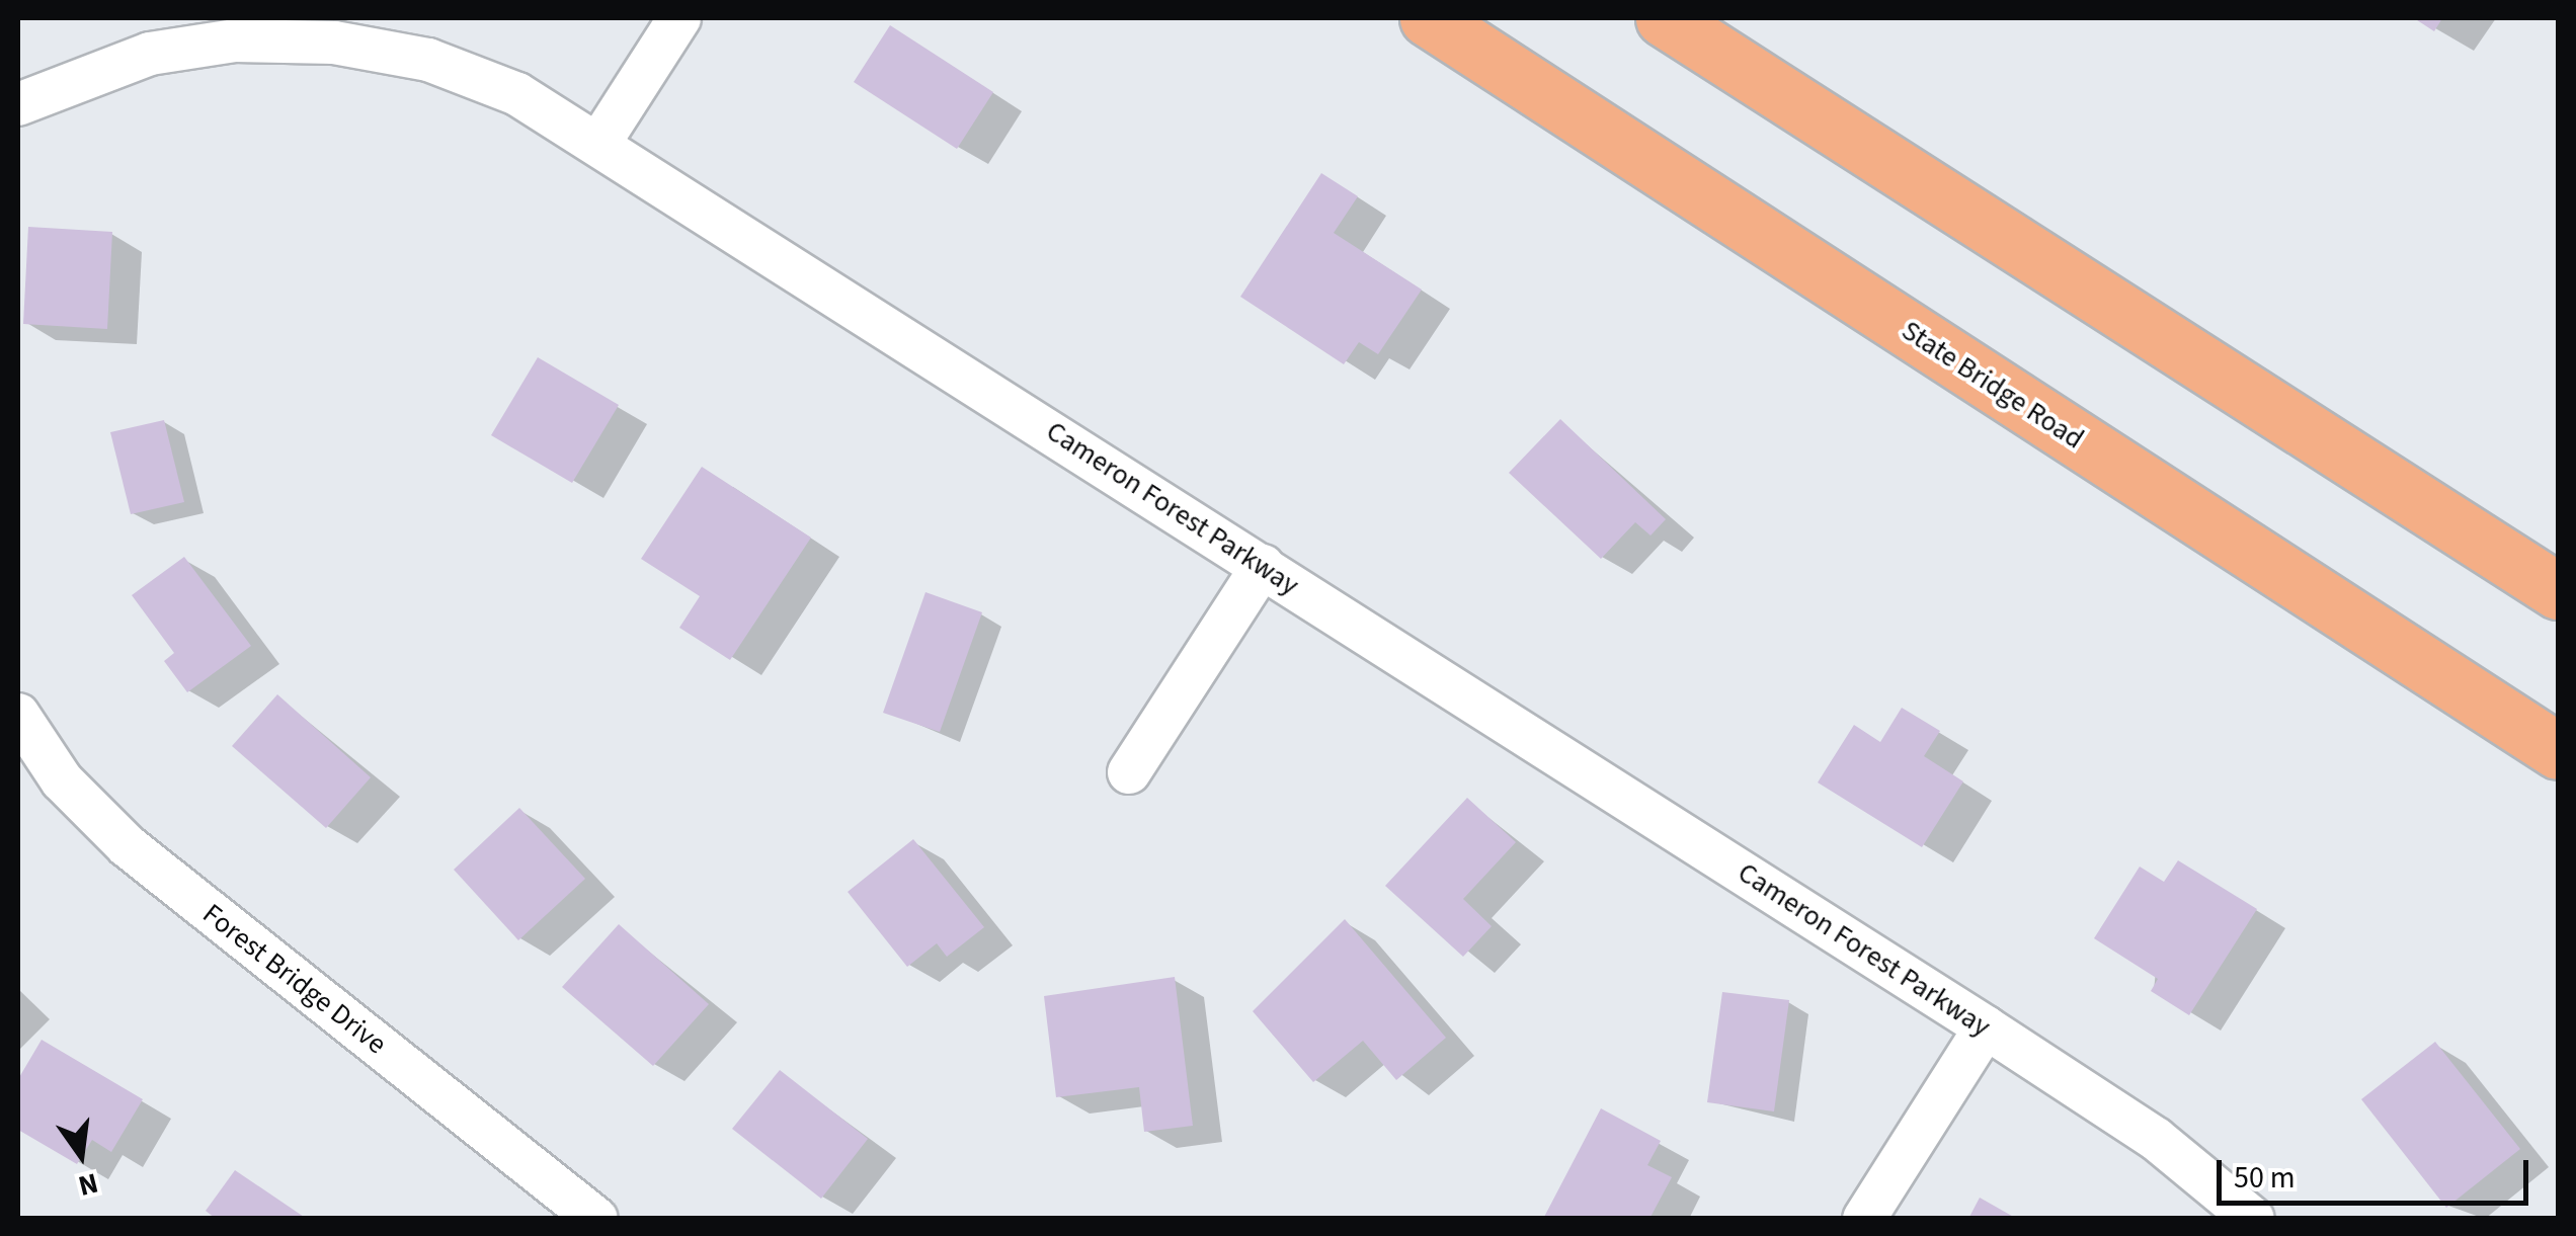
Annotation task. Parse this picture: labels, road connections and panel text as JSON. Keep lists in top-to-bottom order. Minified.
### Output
{"streets":{"highway":["State Bridge Road"],"street":["Cameron Forest Parkway","Forest Bridge Drive"]},"scale_bar":"50 m","north":"bottom"}
